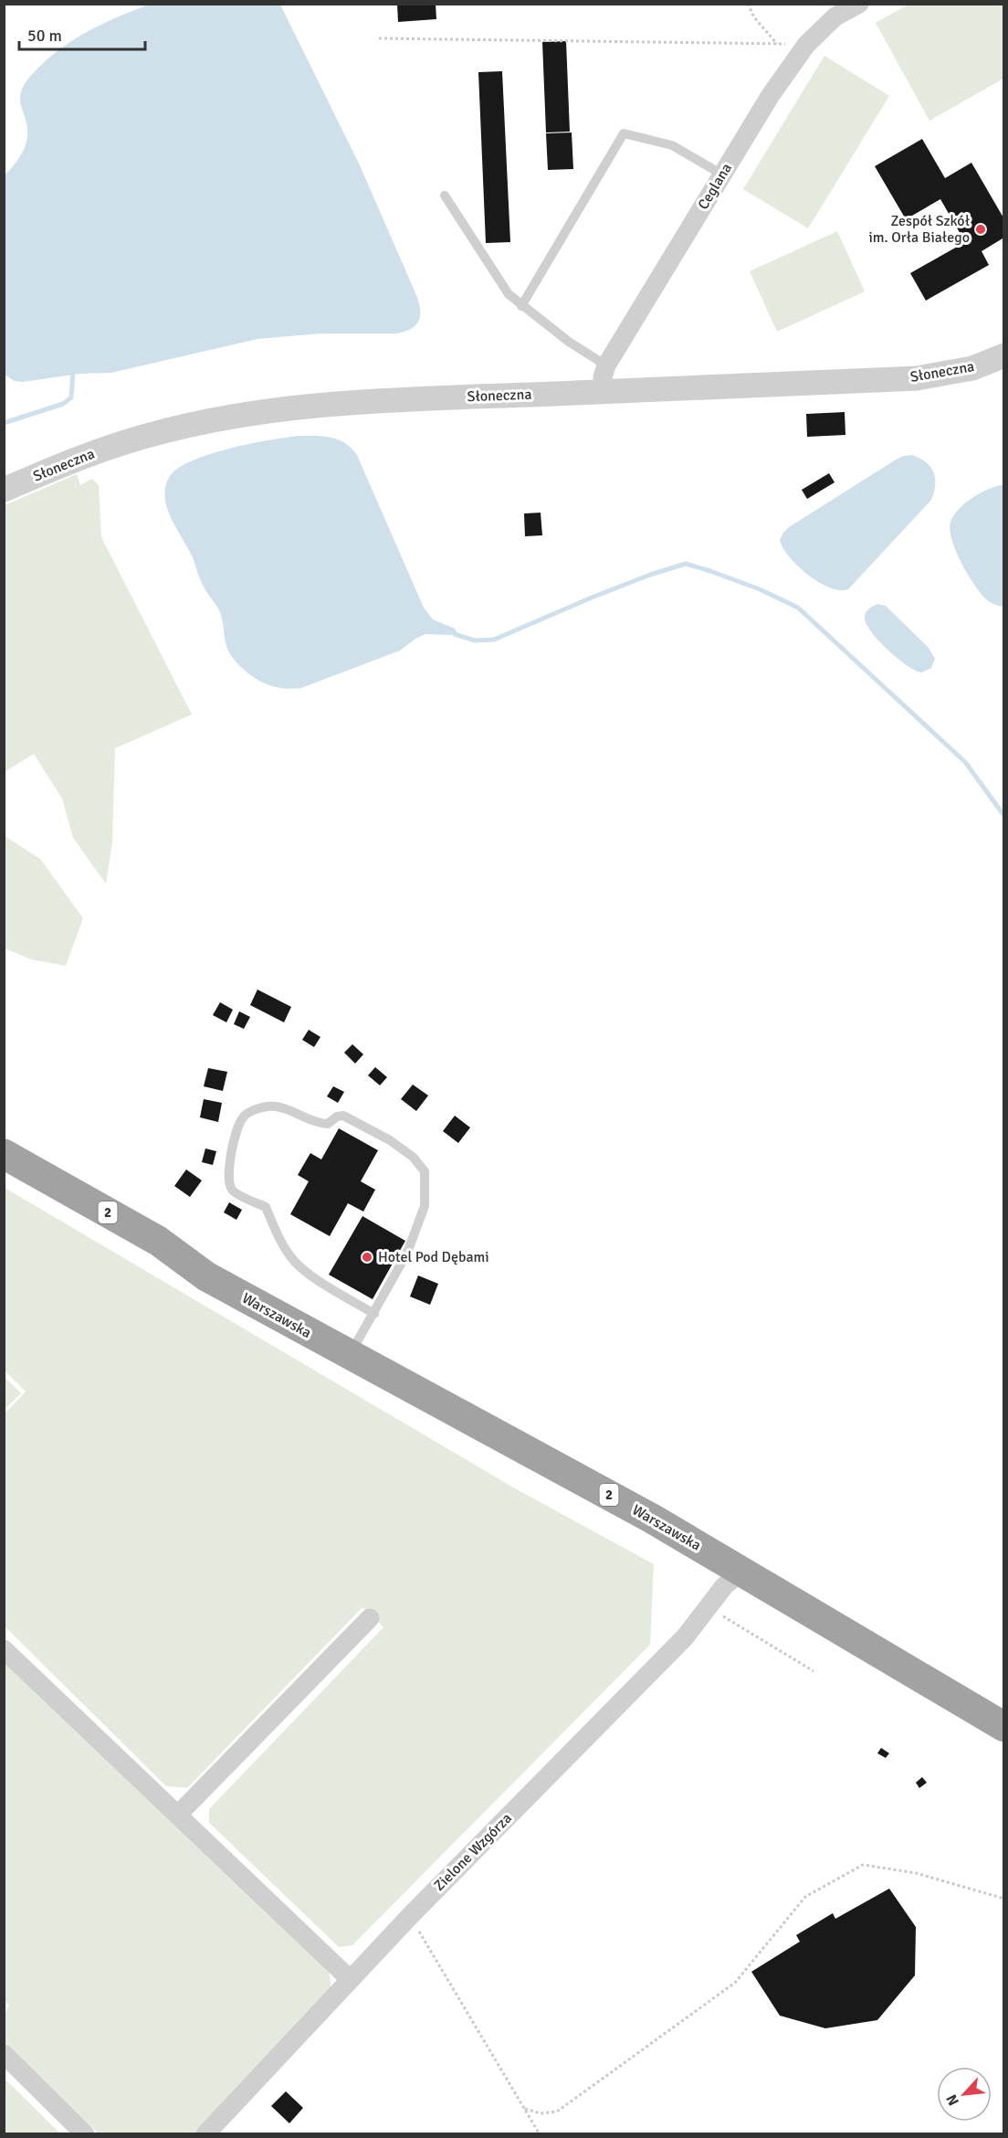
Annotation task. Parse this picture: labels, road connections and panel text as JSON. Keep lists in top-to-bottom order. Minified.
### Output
{"streets":{"highway":["2","Warszawska"],"street":["Ceglana","Słoneczna","Zielone Wzgórza"]},"crossings":[["Ceglana","Słoneczna"],["Warszawska","Zielone Wzgórza"]],"places":["Zespół Szkół im. Orła Białego","Hotel Pod Dębami"],"scale_bar":"50 m","north":"bottom left"}
